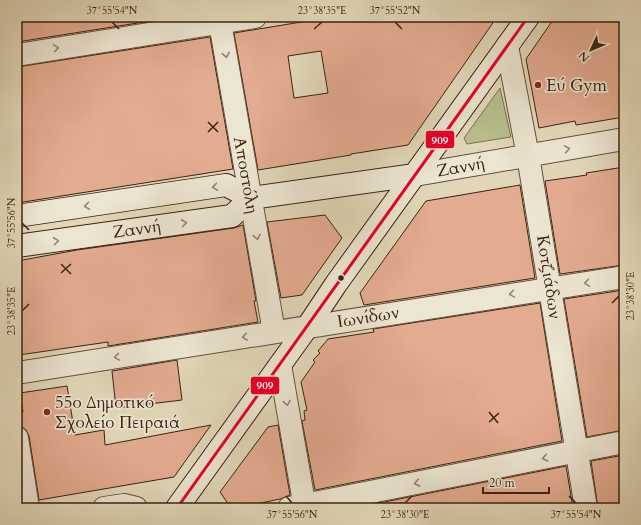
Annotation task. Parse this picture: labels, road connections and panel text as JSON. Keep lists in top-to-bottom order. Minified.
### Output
{"streets":{"street":["Ζαννή","Αποστόλη","Κοτζιάδων","Ιωνίδων"]},"crossings":[["Ζαννή","Αποστόλη"],["Ζαννή","Κοτζιάδων"],["Αποστόλη","Ιωνίδων"],["Κοτζιάδων","Ιωνίδων"]],"one_way":["Αποστόλη"],"places":["Εύ Gym","55ο Δημοτικό Σχολείο Πειραιά"],"lines":["transit line 909"],"scale_bar":"20 m","north":"bottom left","coordinates":["37°55'54\"N","23°38'35\"E","37°55'52\"N","37°55'56\"N","23°38'30\"E"]}
